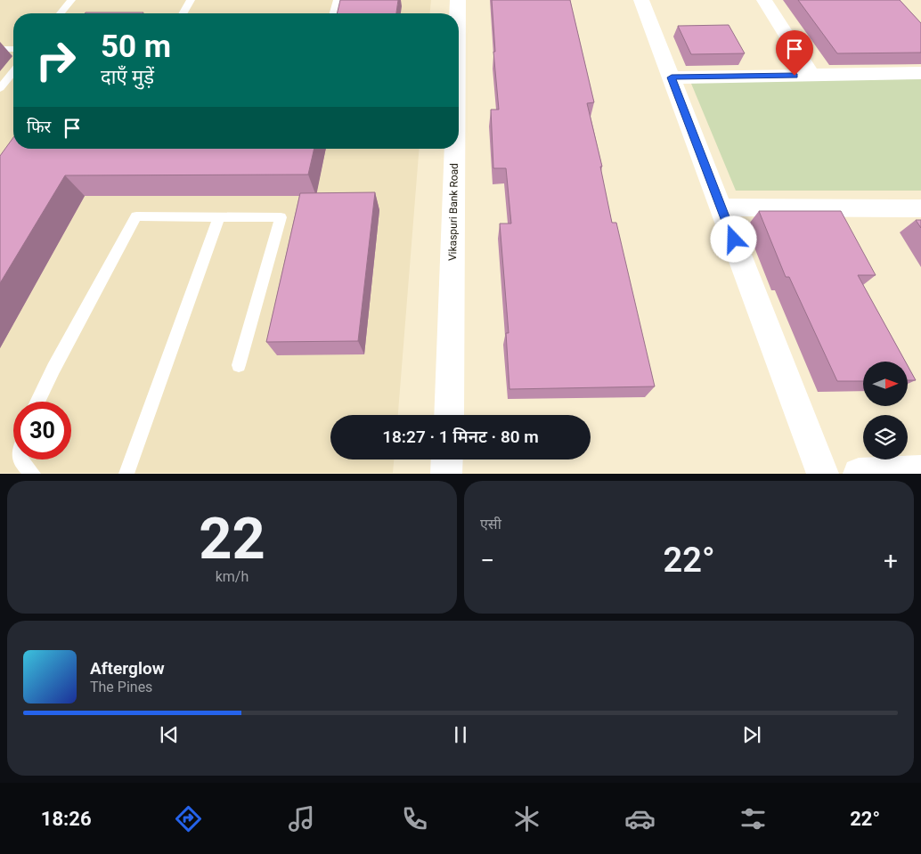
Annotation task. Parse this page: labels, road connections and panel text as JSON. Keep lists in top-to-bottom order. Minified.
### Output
{"streets":{"street":["Vikaspuri Bank Road"]},"north":"right","page":{"turn":["50 m","दाएँ मुड़ें"],"then":"फिर","limit":"30","trip":"18:27 · 1 मिनट · 80 m","tile":[["22","km/h"],"एसी"],"heat":["−","22°","+"],"song":["Afterglow","The Pines"],"tabs":["18:26","22°"]}}
